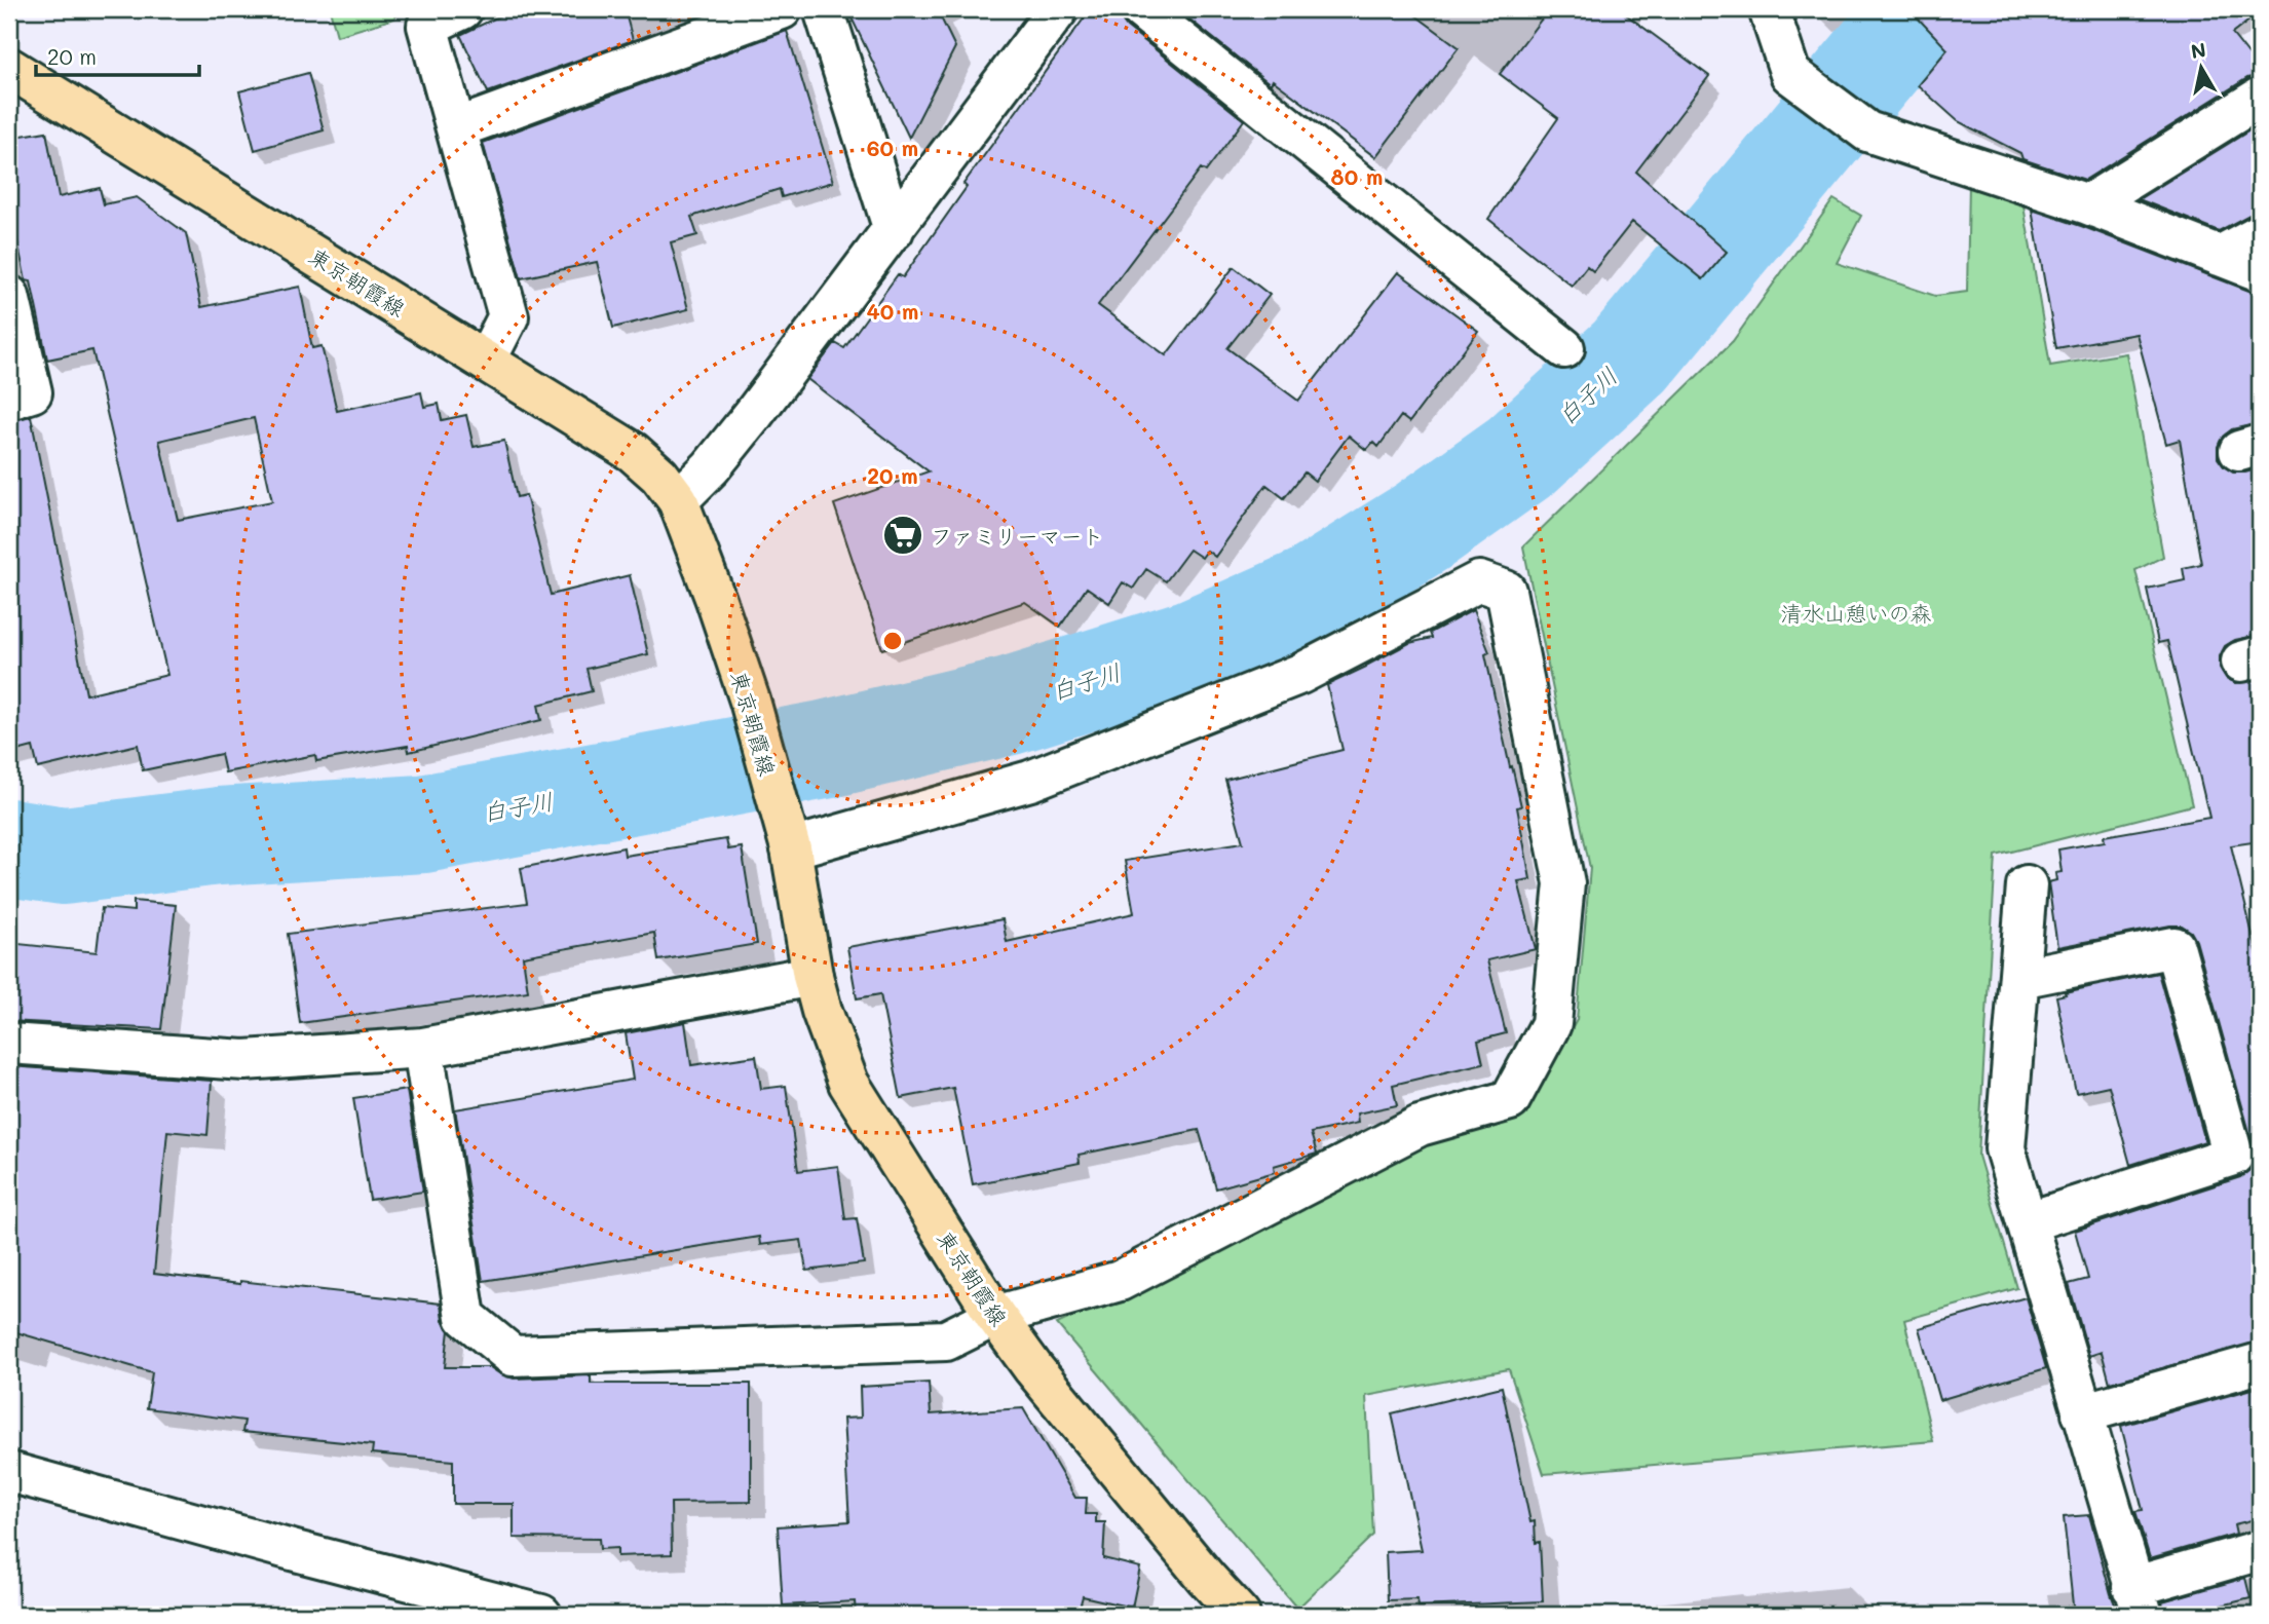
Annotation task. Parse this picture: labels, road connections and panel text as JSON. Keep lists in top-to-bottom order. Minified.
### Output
{"streets":{"main road":["東京朝霞線"]},"water":["白子川"],"parks":["清水山憩いの森"],"places":{"supermarket":["ファミリーマート"]},"scale_bar":"20 m","north":"top","rings":["60 m","80 m","40 m","20 m"]}
